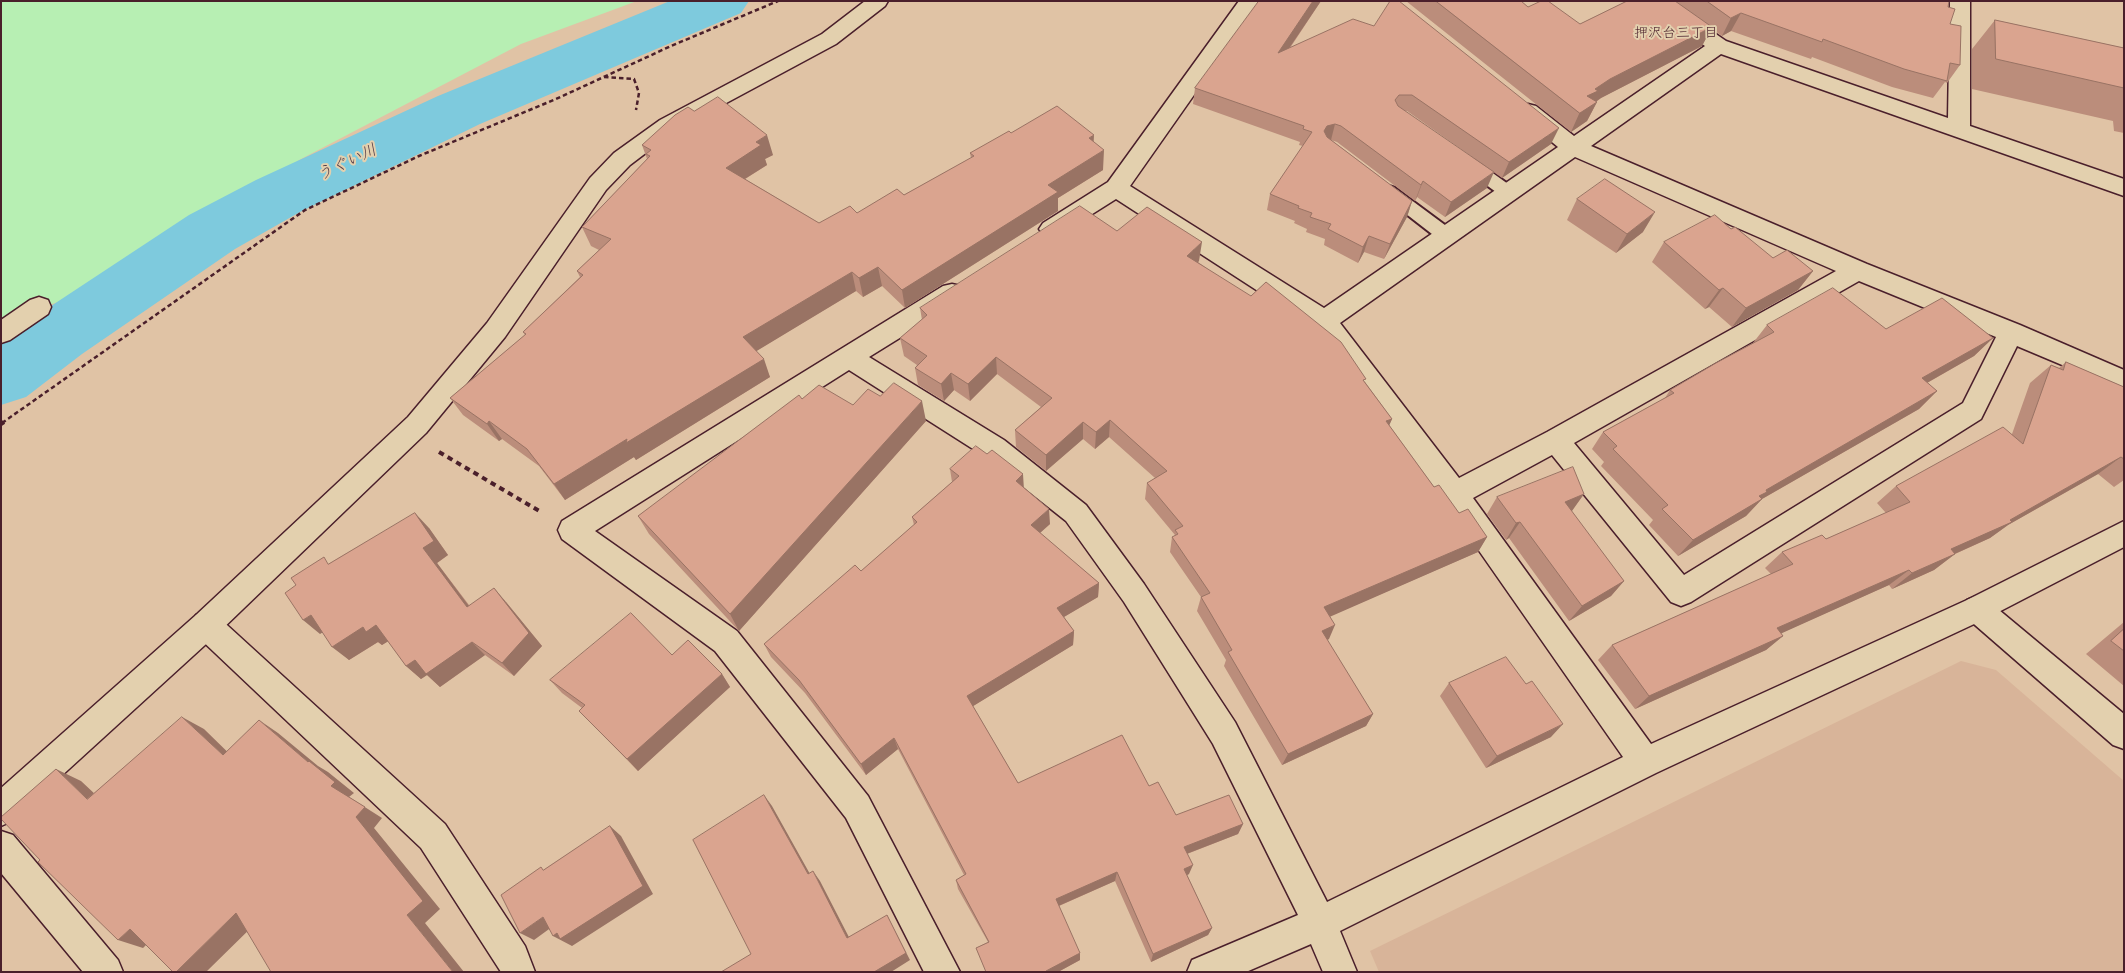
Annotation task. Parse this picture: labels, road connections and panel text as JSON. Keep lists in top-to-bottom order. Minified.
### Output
{"districts":["押沢台三丁目"],"water":["うぐい川"]}
